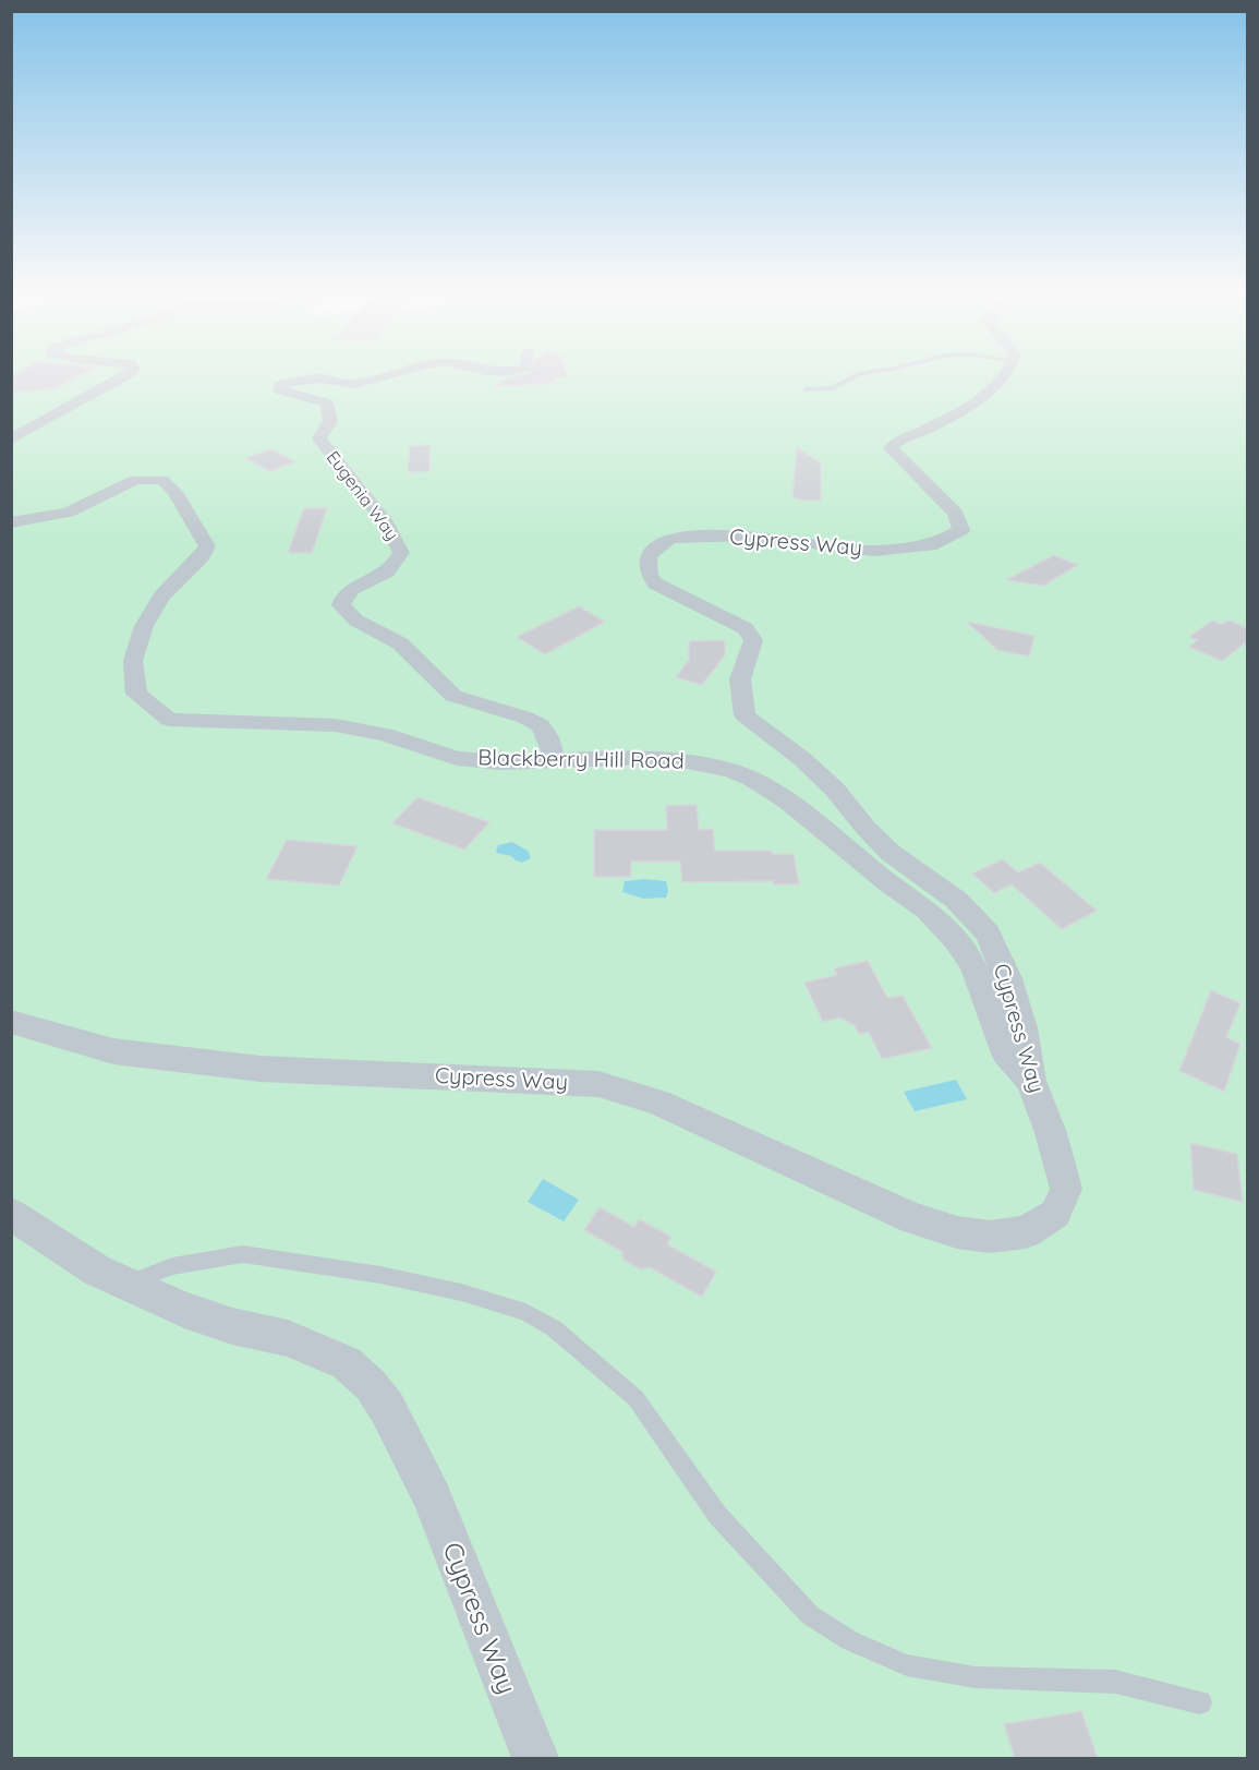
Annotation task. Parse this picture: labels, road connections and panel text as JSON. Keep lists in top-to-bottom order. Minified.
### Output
{"streets":{"street":["Eugenia Way","Cypress Way","Blackberry Hill Road"]},"crossings":[["Eugenia Way","Blackberry Hill Road"],["Cypress Way","Blackberry Hill Road"]]}
